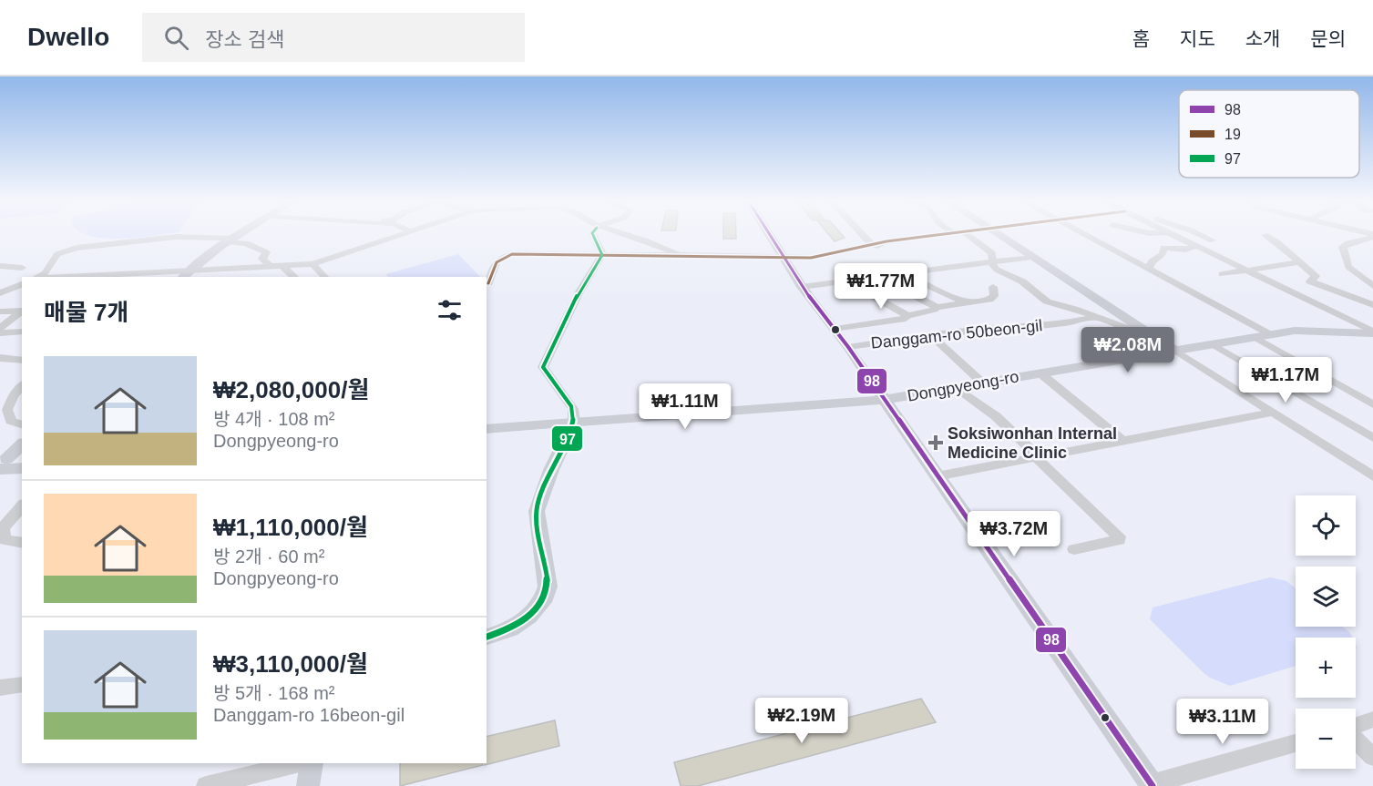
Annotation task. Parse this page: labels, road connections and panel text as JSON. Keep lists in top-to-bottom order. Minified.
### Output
{"streets":{"main road":["Dongpyeong-ro"],"street":["Danggam-ro 50beon-gil"]},"places":{"health":["Soksiwonhan Internal Medicine Clinic"]},"lines":["transit line 98","transit line 19","transit line 97"],"legend":["98","19","97"],"page":{"header":"Dwello","search":"장소 검색","nav":["홈","지도","소개","문의"],"price":["₩1.77M","₩2.08M","₩1.17M","₩1.11M","₩3.72M","₩2.19M","₩3.11M"],"heading":"매물 7개","list":[{"name":"₩2,080,000/월","note":"방 4개 · 108 m² · Dongpyeong-ro"},{"name":"₩1,110,000/월","note":"방 2개 · 60 m² · Dongpyeong-ro"},{"name":"₩3,110,000/월","note":"방 5개 · 168 m² · Danggam-ro 16beon-gil"}],"map_buttons":["+","−"]}}
